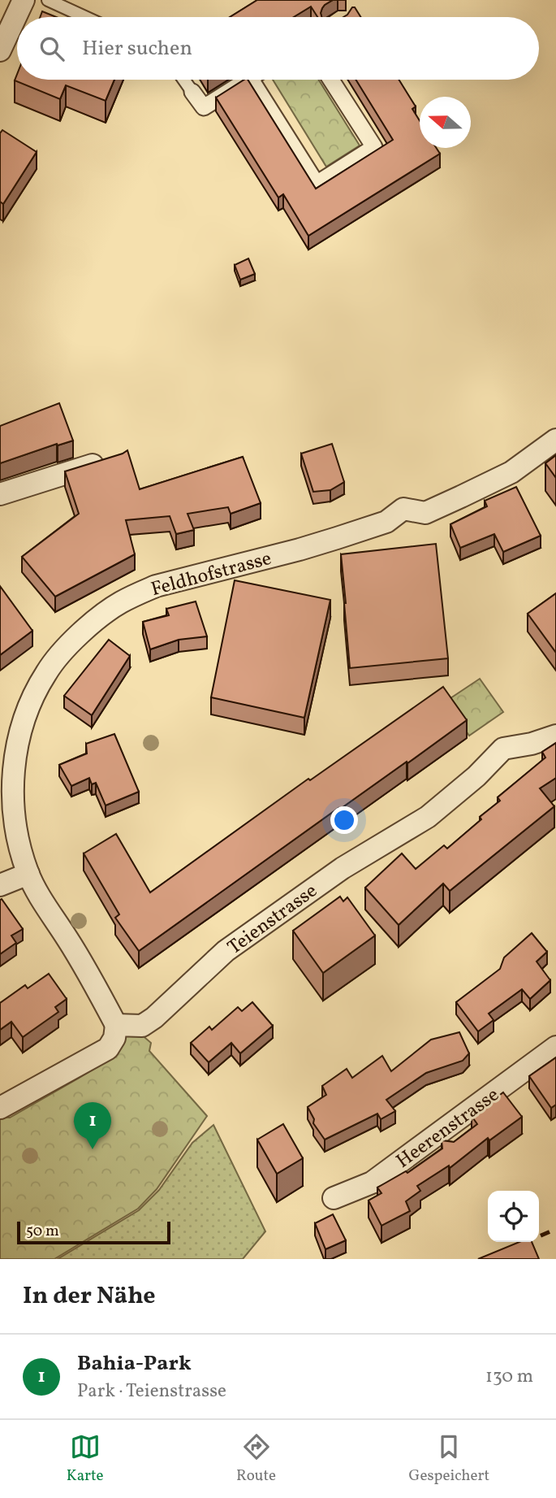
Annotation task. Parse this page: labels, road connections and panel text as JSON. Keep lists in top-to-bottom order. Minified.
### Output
{"streets":{"street":["Feldhofstrasse","Teienstrasse","Heerenstrasse"]},"crossings":[["Feldhofstrasse","Teienstrasse"]],"scale_bar":"50 m","north":"left","page":{"search":"Hier suchen","pins":"1","scale":"50 m","heading":"In der Nähe","list":[{"mark":"1","name":"Bahia-Park","note":"Park · Teienstrasse","value":"130 m"}],"nav":["Karte","Route","Gespeichert"]}}
